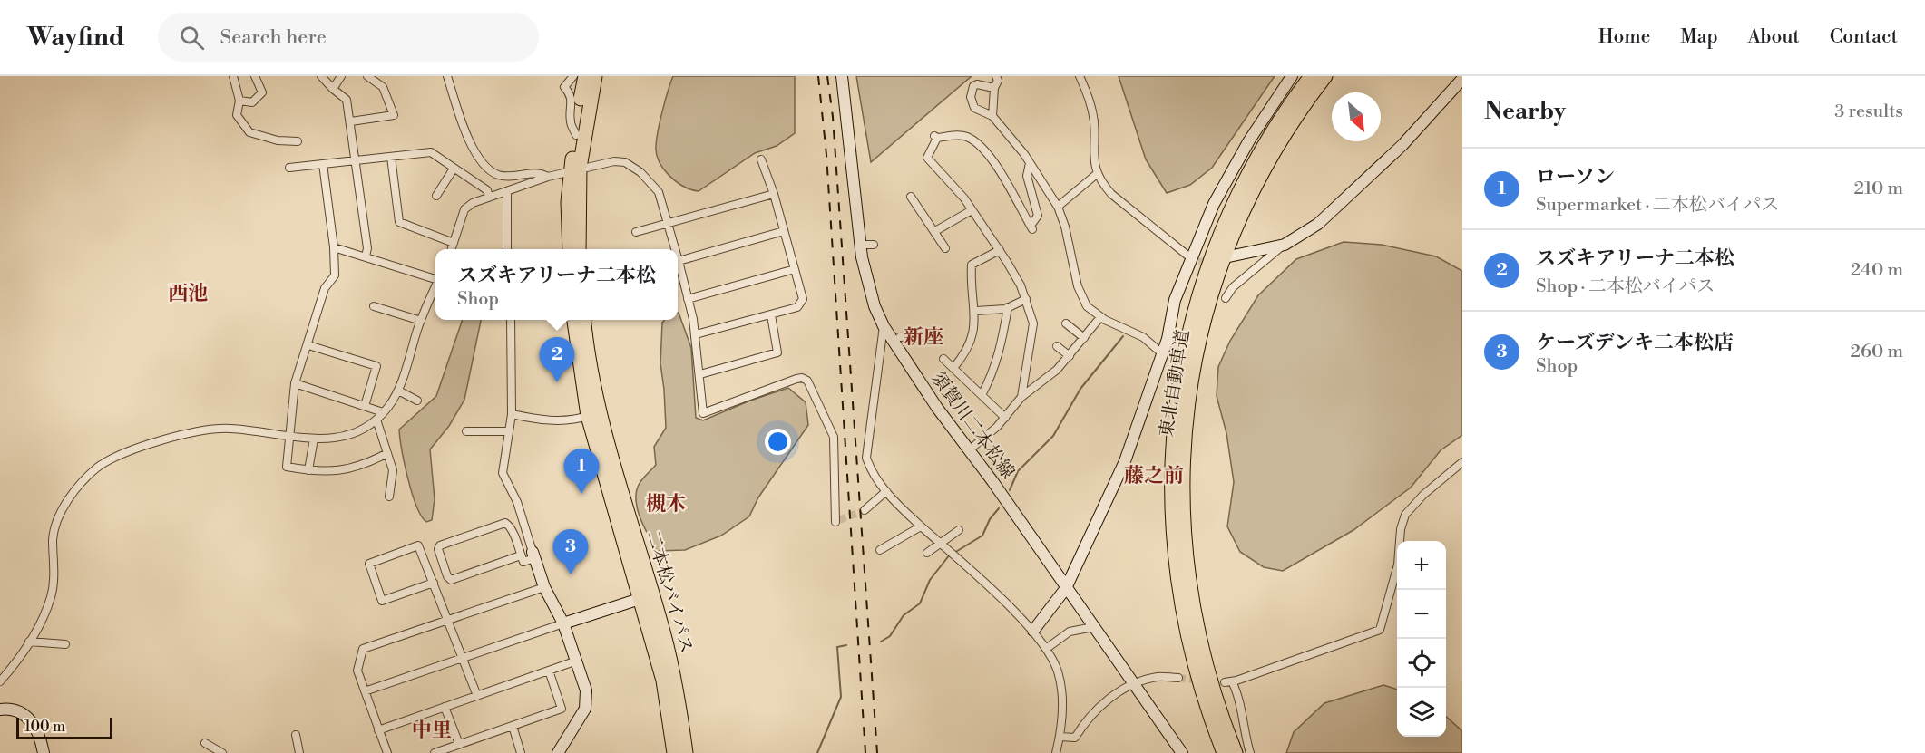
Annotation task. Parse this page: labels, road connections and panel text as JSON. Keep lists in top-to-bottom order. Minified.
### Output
{"streets":{"highway":["東北自動車道","二本松バイパス"],"street":["須賀川二本松線"]},"districts":["西池","新座","藤之前","槻木","中里"],"scale_bar":"100 m","north":"bottom right","page":{"header":"Wayfind","search":"Search here","nav":["Home","Map","About","Contact"],"heading":["Nearby","3 results"],"list":[{"mark":"1","name":"ローソン","note":"Supermarket · 二本松バイパス","value":"210 m"},{"mark":"2","name":"スズキアリーナ二本松","note":"Shop · 二本松バイパス","value":"240 m"},{"mark":"3","name":"ケーズデンキ二本松店","note":"Shop","value":"260 m"}],"popup":["スズキアリーナ二本松","Shop"],"pins":["2","1","3"],"map_buttons":["+","−"],"scale":"100 m"}}
